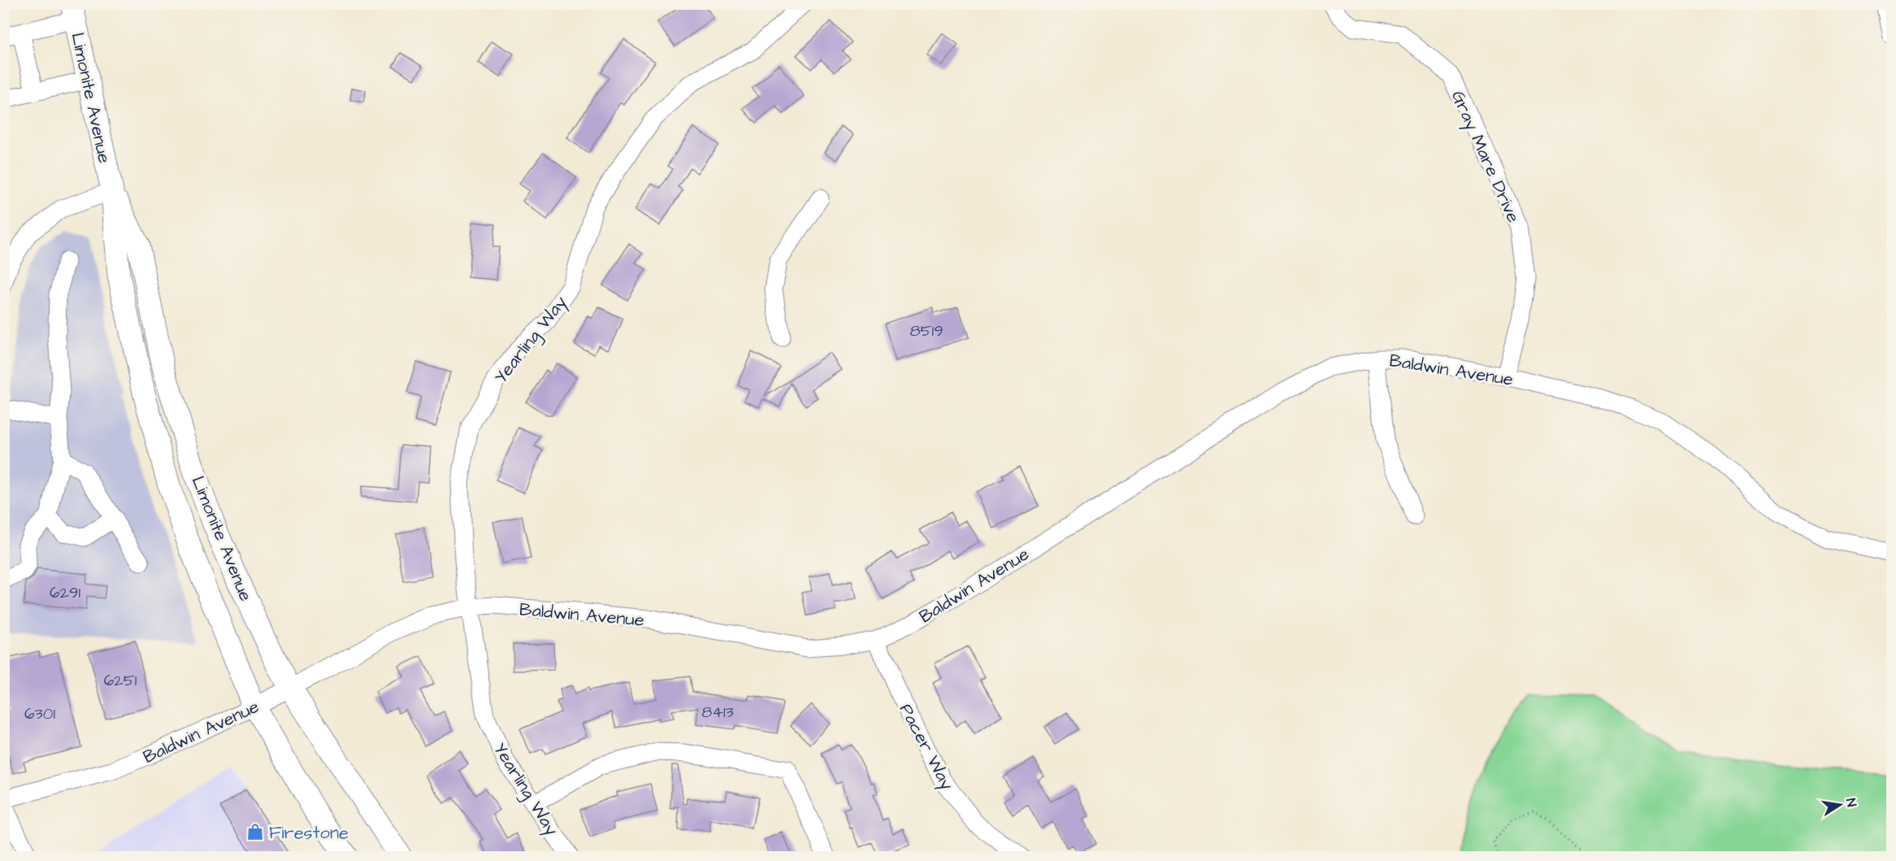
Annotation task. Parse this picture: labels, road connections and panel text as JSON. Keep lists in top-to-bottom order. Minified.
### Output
{"streets":{"main road":["Limonite Avenue"],"street":["Gray Mare Drive","Yearling Way","Baldwin Avenue","Pacer Way"]},"crossings":[["Limonite Avenue","Baldwin Avenue"],["Gray Mare Drive","Baldwin Avenue"],["Yearling Way","Baldwin Avenue"],["Baldwin Avenue","Pacer Way"]],"places":{"shop":["Firestone"]},"house_numbers":["8519","6291","6251","8413","6301"],"north":"right"}
